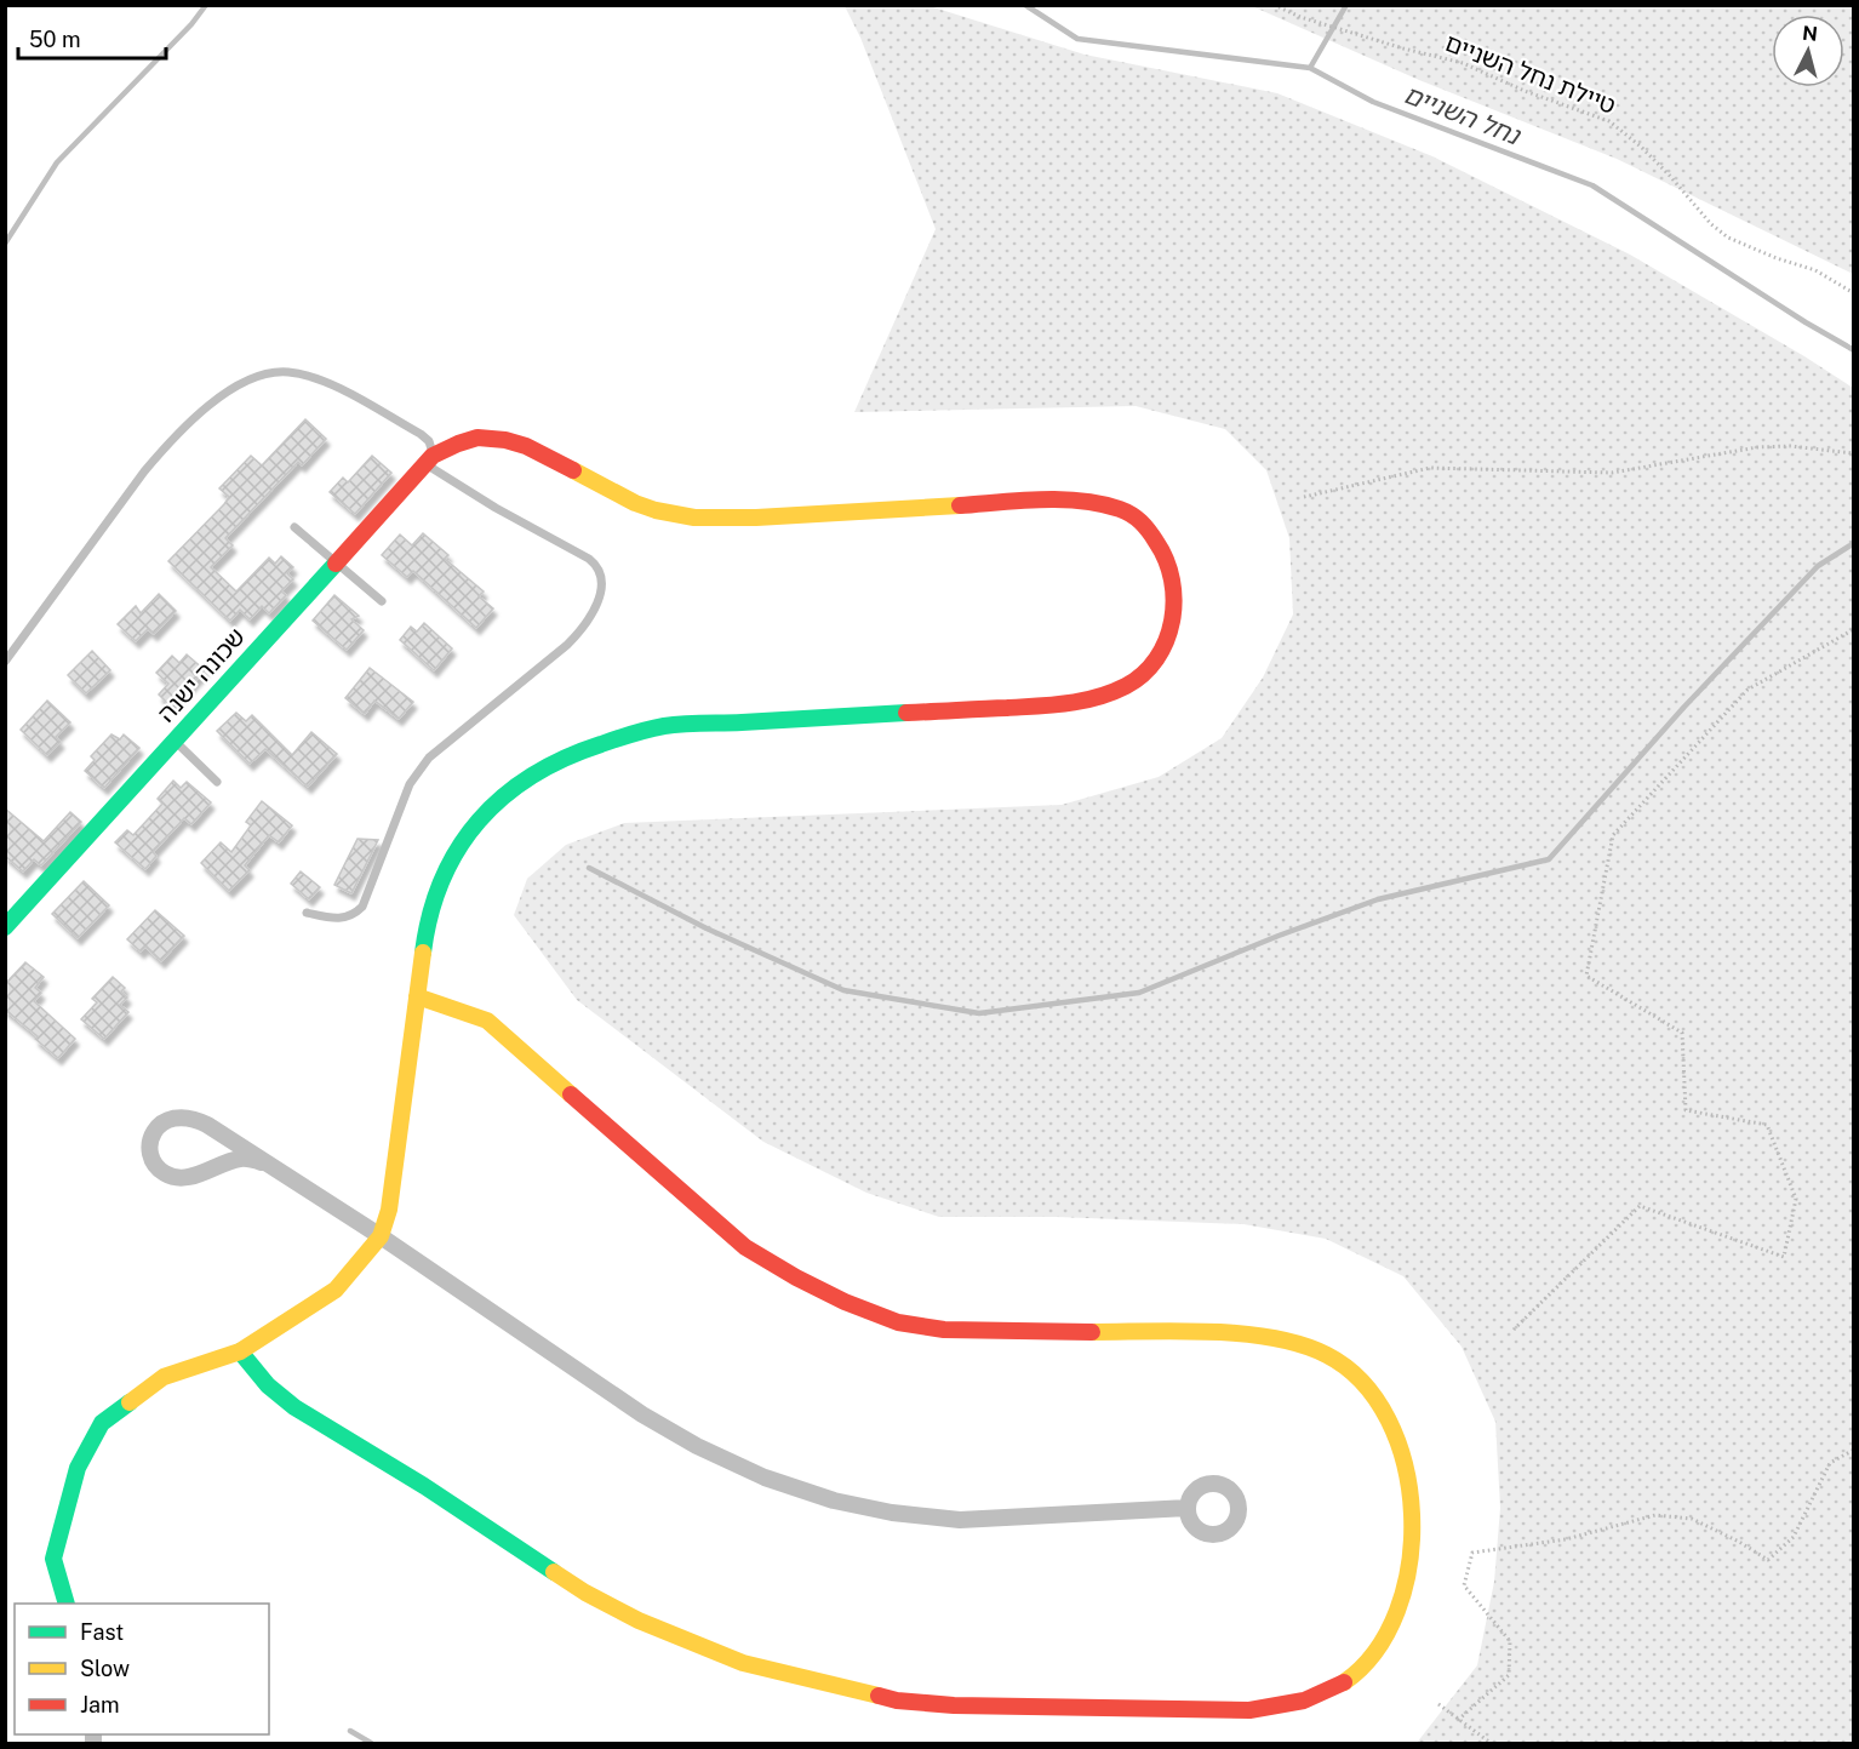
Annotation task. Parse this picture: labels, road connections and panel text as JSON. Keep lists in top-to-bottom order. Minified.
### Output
{"streets":{"street":["שכונה ישנה"],"path":["טיילת נחל השניים"]},"water":["נחל השניים"],"legend":["Fast","Slow","Jam"],"scale_bar":"50 m","north":"top"}
